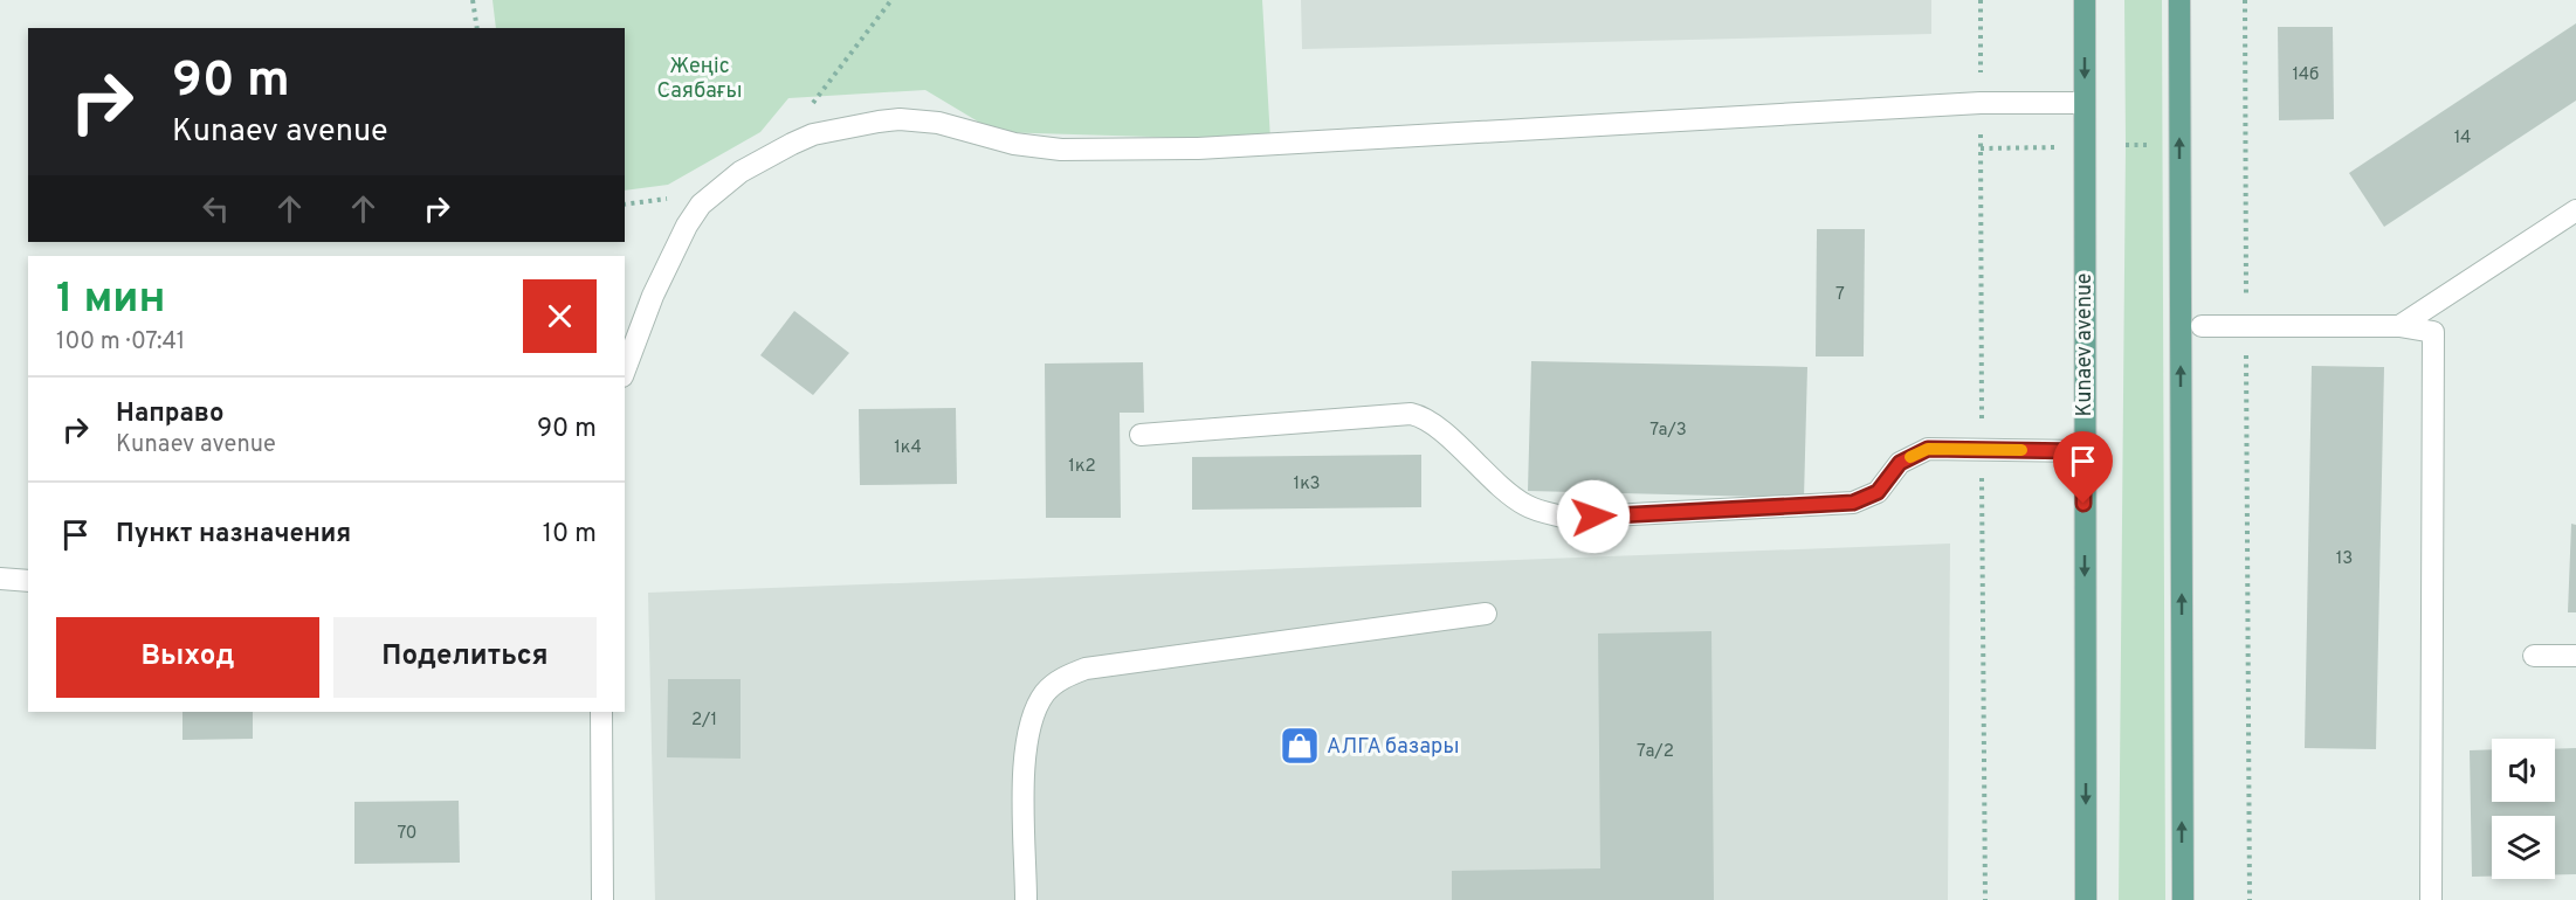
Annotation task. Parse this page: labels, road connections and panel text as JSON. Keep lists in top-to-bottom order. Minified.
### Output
{"streets":{"main road":["Kunaev avenue"]},"parks":["Жеңіс Саябағы"],"places":{"shop":["АЛГА базары"]},"house_numbers":["14б","14","7","7а/3","1к4","1к2","1к3","13","2/1","7а/2","70"],"page":{"turn":["90 m","Kunaev avenue"],"heading":["1 мин","100 m · 07:41"],"list":[{"name":"Направо","note":"Kunaev avenue","value":"90 m"},{"name":"Пункт назначения","value":"10 m"}],"buttons":["Выход","Поделиться"]}}
